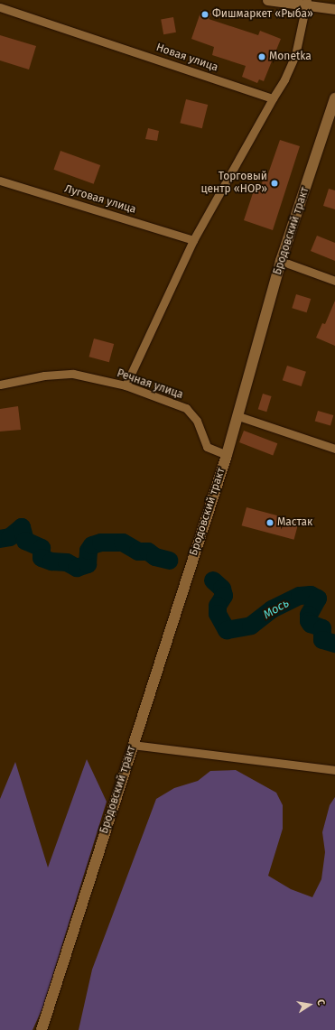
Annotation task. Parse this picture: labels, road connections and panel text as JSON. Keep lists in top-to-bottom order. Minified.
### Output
{"streets":{"main road":["Бродовский тракт"],"street":["Новая улица","Луговая улица","Речная улица"]},"crossings":[["Бродовский тракт","Речная улица"]],"water":["Мось"],"places":["Фишмаркет «Рыба»","Monetka","Торговый центр «НОР»","Мастак"],"north":"right"}
